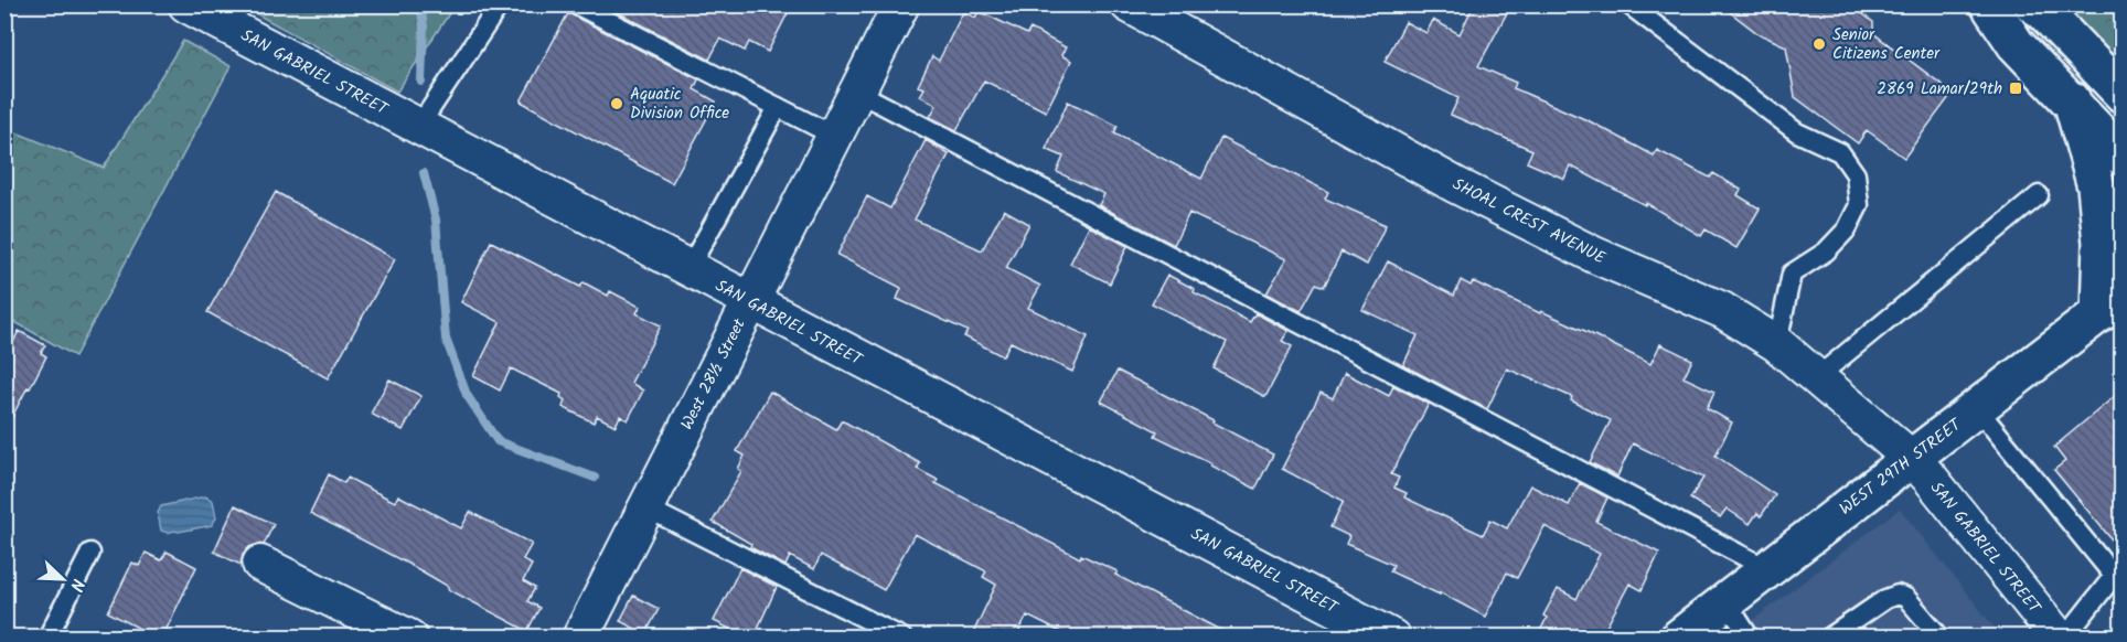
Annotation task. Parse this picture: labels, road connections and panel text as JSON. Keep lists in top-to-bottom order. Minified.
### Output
{"streets":{"main road":["WEST 29TH STREET"],"street":["SAN GABRIEL STREET","SHOAL CREST AVENUE","West 28½ Street"]},"crossings":[["SAN GABRIEL STREET","SHOAL CREST AVENUE"],["SAN GABRIEL STREET","West 28½ Street"],["SAN GABRIEL STREET","WEST 29TH STREET"],["SHOAL CREST AVENUE","WEST 29TH STREET"]],"places":{"other":["Senior Citizens Center","Aquatic Division Office"],"transit":["2869 Lamar/29th"]},"north":"bottom right"}
